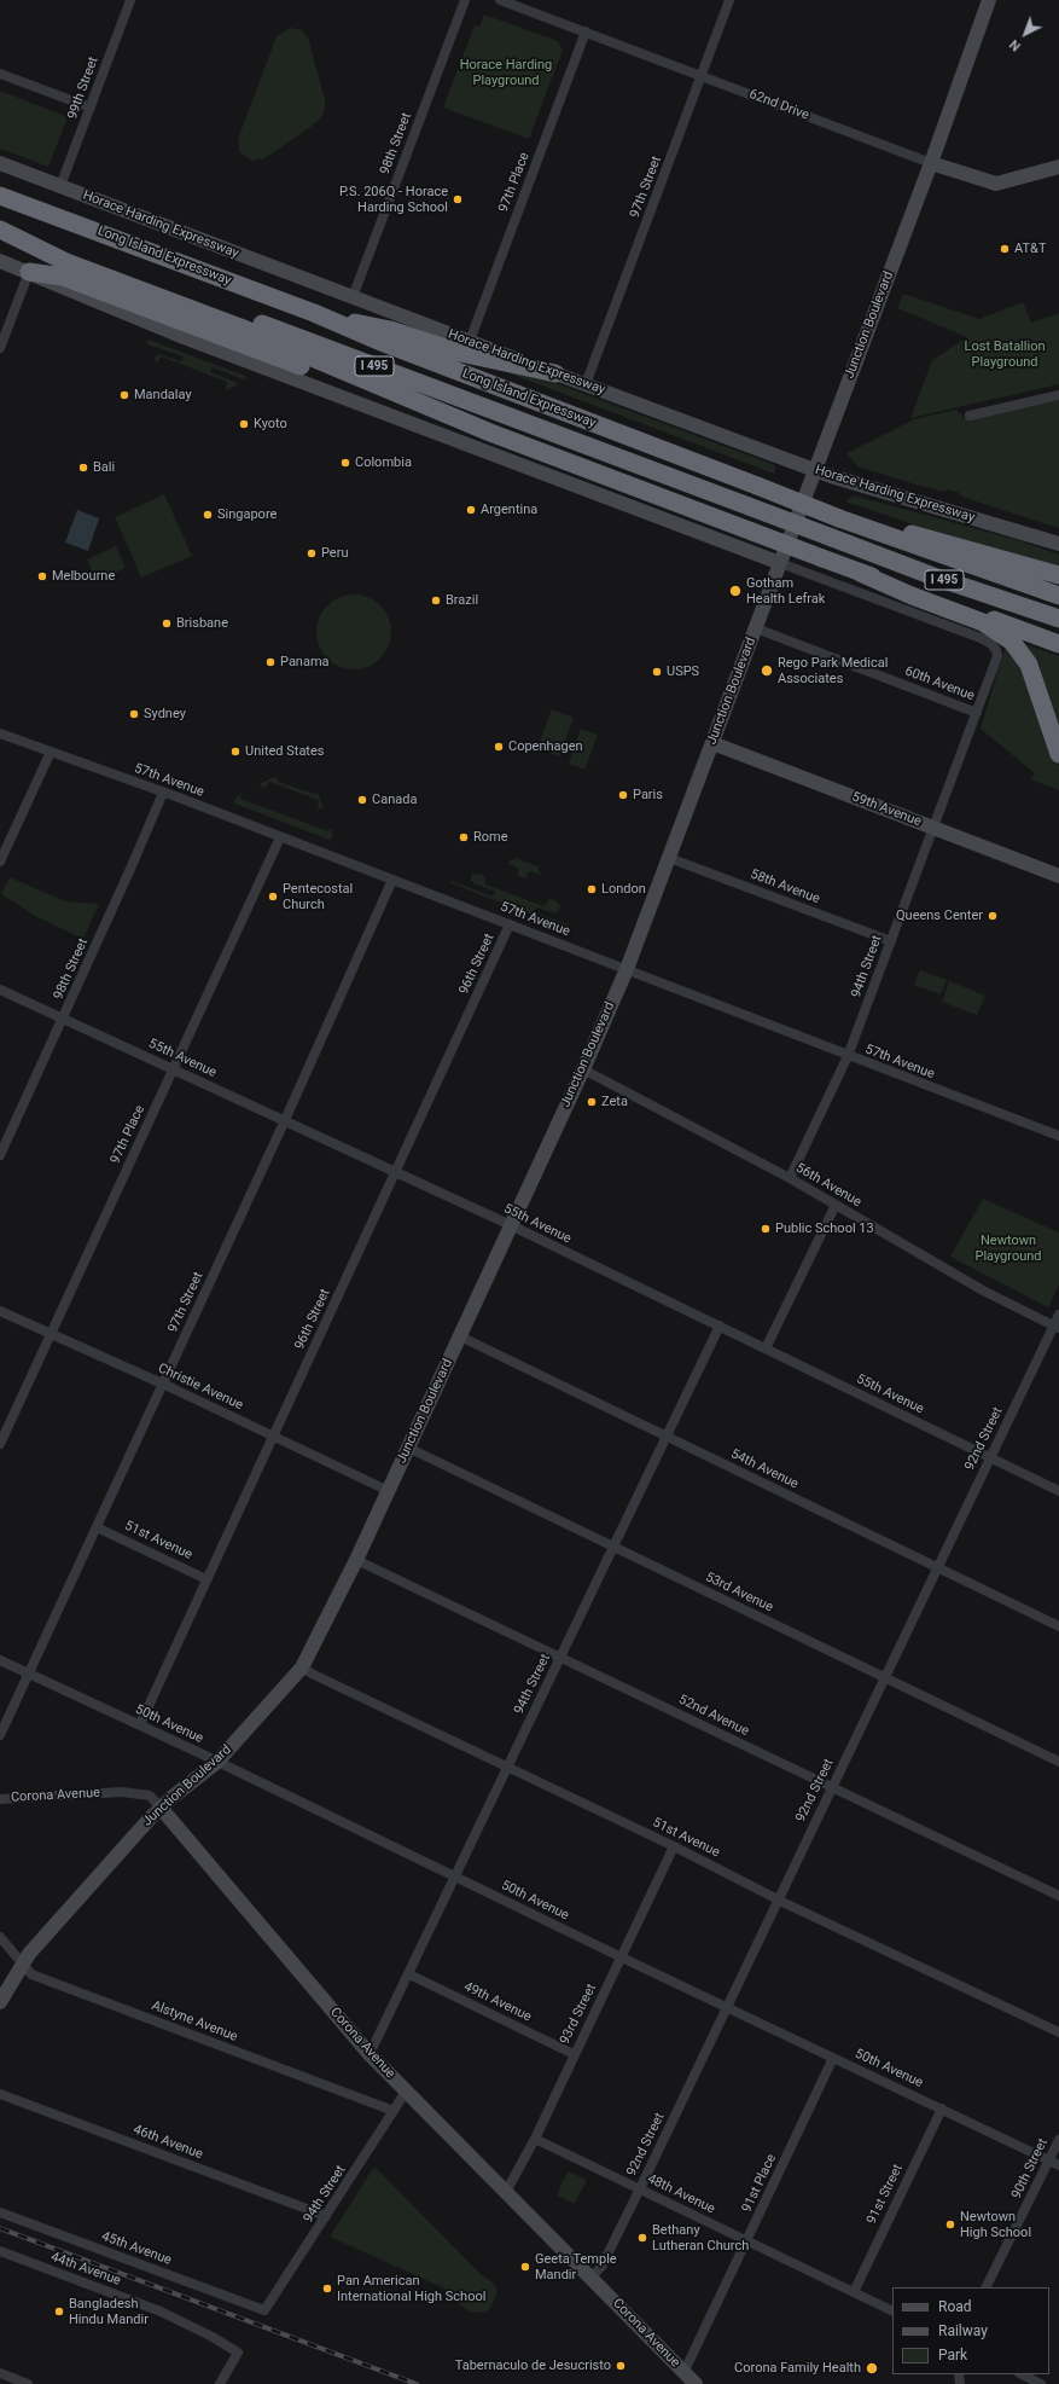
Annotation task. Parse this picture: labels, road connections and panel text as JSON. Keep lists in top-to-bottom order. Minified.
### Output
{"streets":{"highway":["Long Island Expressway","I 495"],"main road":["62nd Drive","Horace Harding Expressway","Junction Boulevard","59th Avenue","Corona Avenue"],"street":["99th Street","98th Street","97th Place","97th Street","60th Avenue","57th Avenue","58th Avenue","96th Street","94th Street","55th Avenue","56th Avenue","Christie Avenue","92nd Street","54th Avenue","51st Avenue","53rd Avenue","52nd Avenue","50th Avenue","49th Avenue","93rd Street","Alstyne Avenue","46th Avenue","90th Street","91st Place","48th Avenue","91st Street","45th Avenue","44th Avenue"]},"crossings":[["99th Street","Horace Harding Expressway"],["62nd Drive","97th Place"],["62nd Drive","97th Street"],["62nd Drive","Junction Boulevard"],["98th Street","Horace Harding Expressway"],["98th Street","57th Avenue"],["98th Street","55th Avenue"],["97th Place","Horace Harding Expressway"],["97th Place","57th Avenue"],["97th Place","55th Avenue"],["97th Place","Christie Avenue"],["97th Street","Horace Harding Expressway"],["97th Street","57th Avenue"],["97th Street","55th Avenue"],["97th Street","Christie Avenue"],["97th Street","51st Avenue"],["97th Street","50th Avenue"],["Horace Harding Expressway","Junction Boulevard"],["Junction Boulevard","60th Avenue"],["Junction Boulevard","57th Avenue"],["Junction Boulevard","59th Avenue"],["Junction Boulevard","58th Avenue"],["Junction Boulevard","94th Street"],["Junction Boulevard","55th Avenue"],["Junction Boulevard","56th Avenue"],["Junction Boulevard","Christie Avenue"],["Junction Boulevard","54th Avenue"],["Junction Boulevard","51st Avenue"],["Junction Boulevard","53rd Avenue"],["Junction Boulevard","52nd Avenue"],["Junction Boulevard","50th Avenue"],["Junction Boulevard","Corona Avenue"],["Junction Boulevard","Alstyne Avenue"],["60th Avenue","94th Street"],["57th Avenue","96th Street"],["57th Avenue","94th Street"],["59th Avenue","94th Street"],["58th Avenue","94th Street"],["96th Street","55th Avenue"],["96th Street","Christie Avenue"],["96th Street","51st Avenue"],["96th Street","50th Avenue"],["94th Street","55th Avenue"],["94th Street","56th Avenue"],["94th Street","54th Avenue"],["94th Street","51st Avenue"],["94th Street","53rd Avenue"],["94th Street","52nd Avenue"],["94th Street","50th Avenue"],["94th Street","Corona Avenue"],["94th Street","49th Avenue"],["94th Street","Alstyne Avenue"],["94th Street","46th Avenue"],["94th Street","45th Avenue"],["55th Avenue","92nd Street"],["56th Avenue","92nd Street"],["92nd Street","54th Avenue"],["92nd Street","51st Avenue"],["92nd Street","53rd Avenue"],["92nd Street","52nd Avenue"],["92nd Street","50th Avenue"],["92nd Street","Corona Avenue"],["92nd Street","48th Avenue"],["51st Avenue","93rd Street"],["50th Avenue","93rd Street"],["50th Avenue","90th Street"],["50th Avenue","91st Place"],["50th Avenue","91st Street"],["Corona Avenue","93rd Street"],["Corona Avenue","91st Place"],["49th Avenue","93rd Street"],["93rd Street","48th Avenue"],["91st Place","48th Avenue"],["48th Avenue","91st Street"]],"parks":["Horace Harding Playground","Lost Batallion Playground","Newtown Playground"],"places":["P.S. 206Q - Horace Harding School","AT&T","Mandalay","Kyoto","Colombia","Bali","Argentina","Singapore","Peru","Melbourne","Gotham Health Lefrak","Brazil","Brisbane","Panama","Rego Park Medical Associates","USPS","Sydney","Copenhagen","United States","Paris","Canada","Rome","London","Pentecostal Church","Queens Center","Zeta","Public School 13","Newtown High School","Bethany Lutheran Church","Geeta Temple Mandir","Pan American International High School","Bangladesh Hindu Mandir","Tabernaculo de Jesucristo","Corona Family Health"],"legend":["Road","Railway","Park"],"north":"bottom left"}
